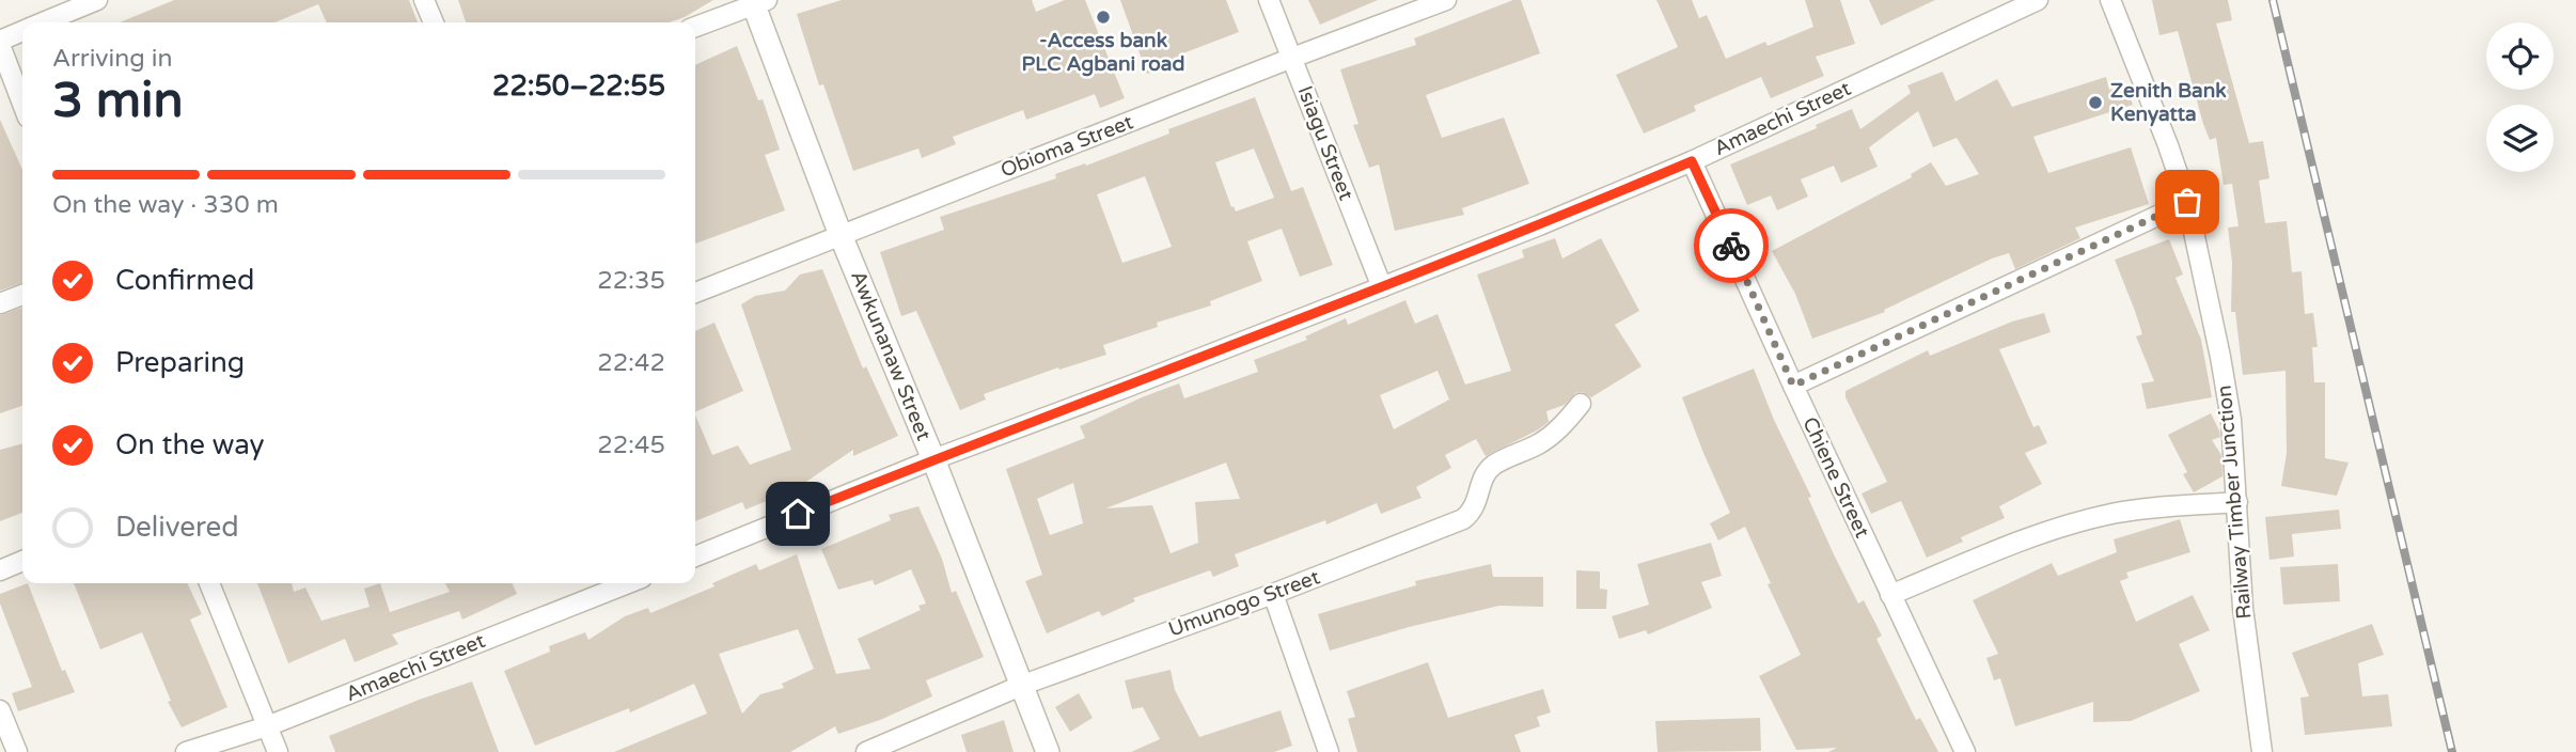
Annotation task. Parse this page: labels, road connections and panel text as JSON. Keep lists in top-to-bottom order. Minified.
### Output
{"streets":{"street":["Amaechi Street","Isiagu Street","Obioma Street","Awkunanaw Street","Chiene Street","Railway Timber Junction","Umunogo Street"]},"crossings":[["Amaechi Street","Isiagu Street"],["Amaechi Street","Awkunanaw Street"],["Amaechi Street","Chiene Street"],["Isiagu Street","Obioma Street"],["Obioma Street","Awkunanaw Street"],["Awkunanaw Street","Umunogo Street"]],"places":["-Access bank PLC Agbani road","Zenith Bank Kenyatta"],"page":{"heading":["3 min","Arriving in","22:50–22:55"],"bar":"On the way · 330 m","list":[["Confirmed","22:35"],["Preparing","22:42"],["On the way","22:45"],"Delivered"]}}
